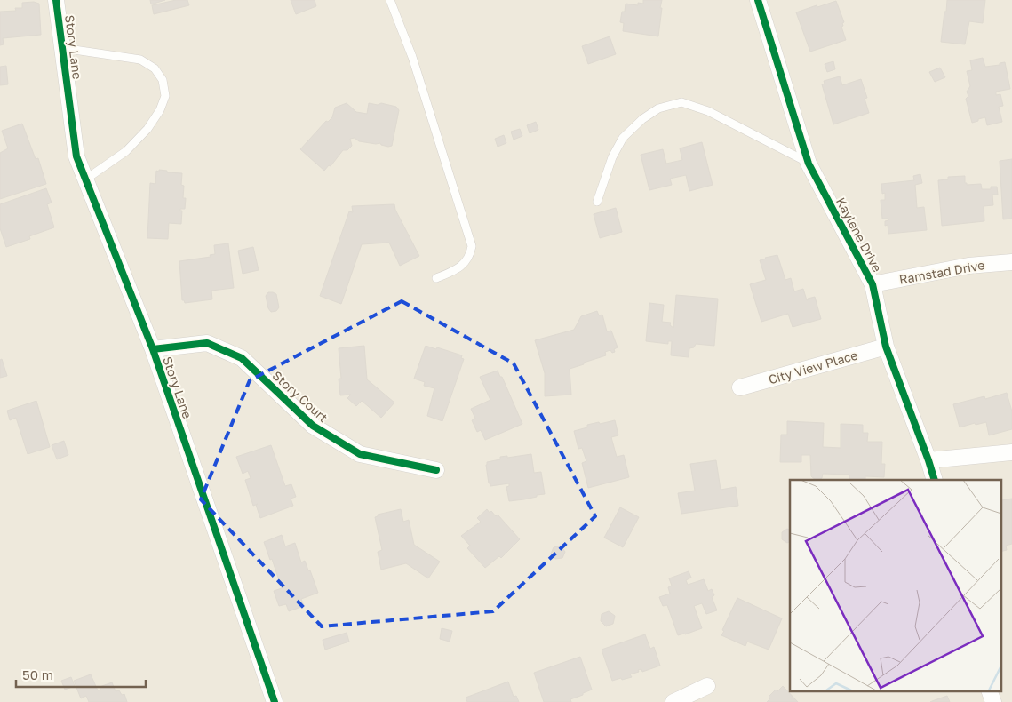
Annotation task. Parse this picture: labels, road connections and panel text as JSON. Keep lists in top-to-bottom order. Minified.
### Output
{"streets":{"street":["Story Lane","Kaylene Drive","Ramstad Drive","City View Place","Story Court"]},"crossings":[["Story Lane","Story Court"],["Kaylene Drive","Ramstad Drive"],["Kaylene Drive","City View Place"]],"scale_bar":"50 m"}
